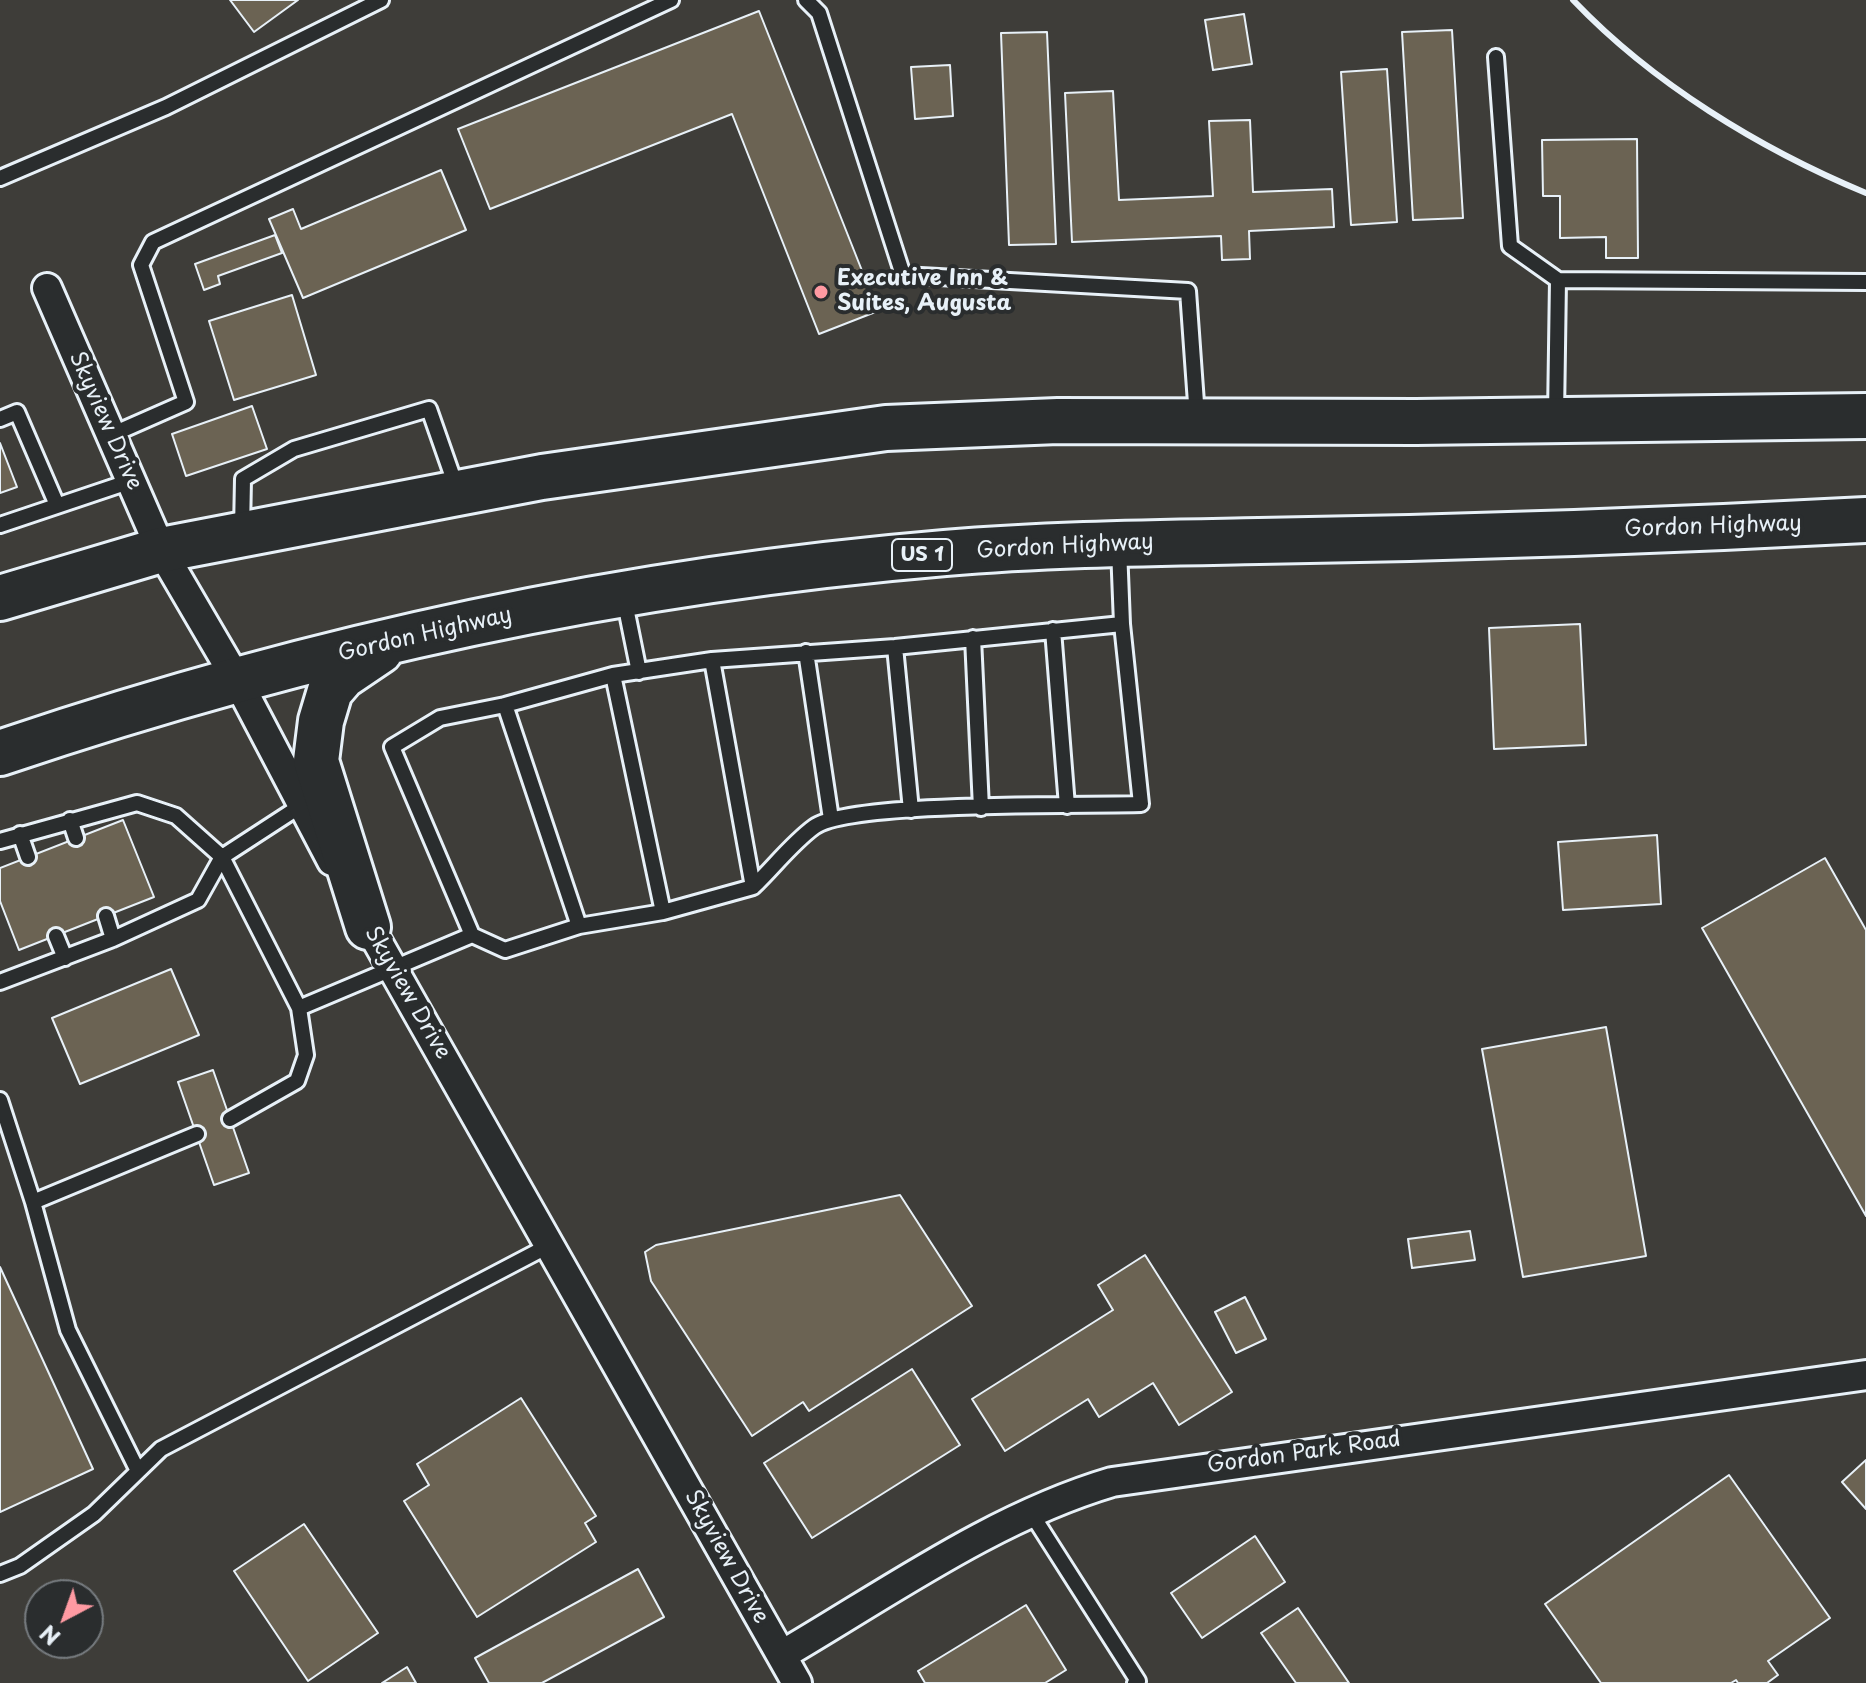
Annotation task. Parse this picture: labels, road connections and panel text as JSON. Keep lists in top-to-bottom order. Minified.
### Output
{"streets":{"highway":["Gordon Highway","US 1"],"street":["Skyview Drive","Gordon Park Road"]},"crossings":[["Skyview Drive","Gordon Highway"],["Skyview Drive","Gordon Park Road"]],"places":["Executive Inn & Suites, Augusta"],"north":"bottom left"}
